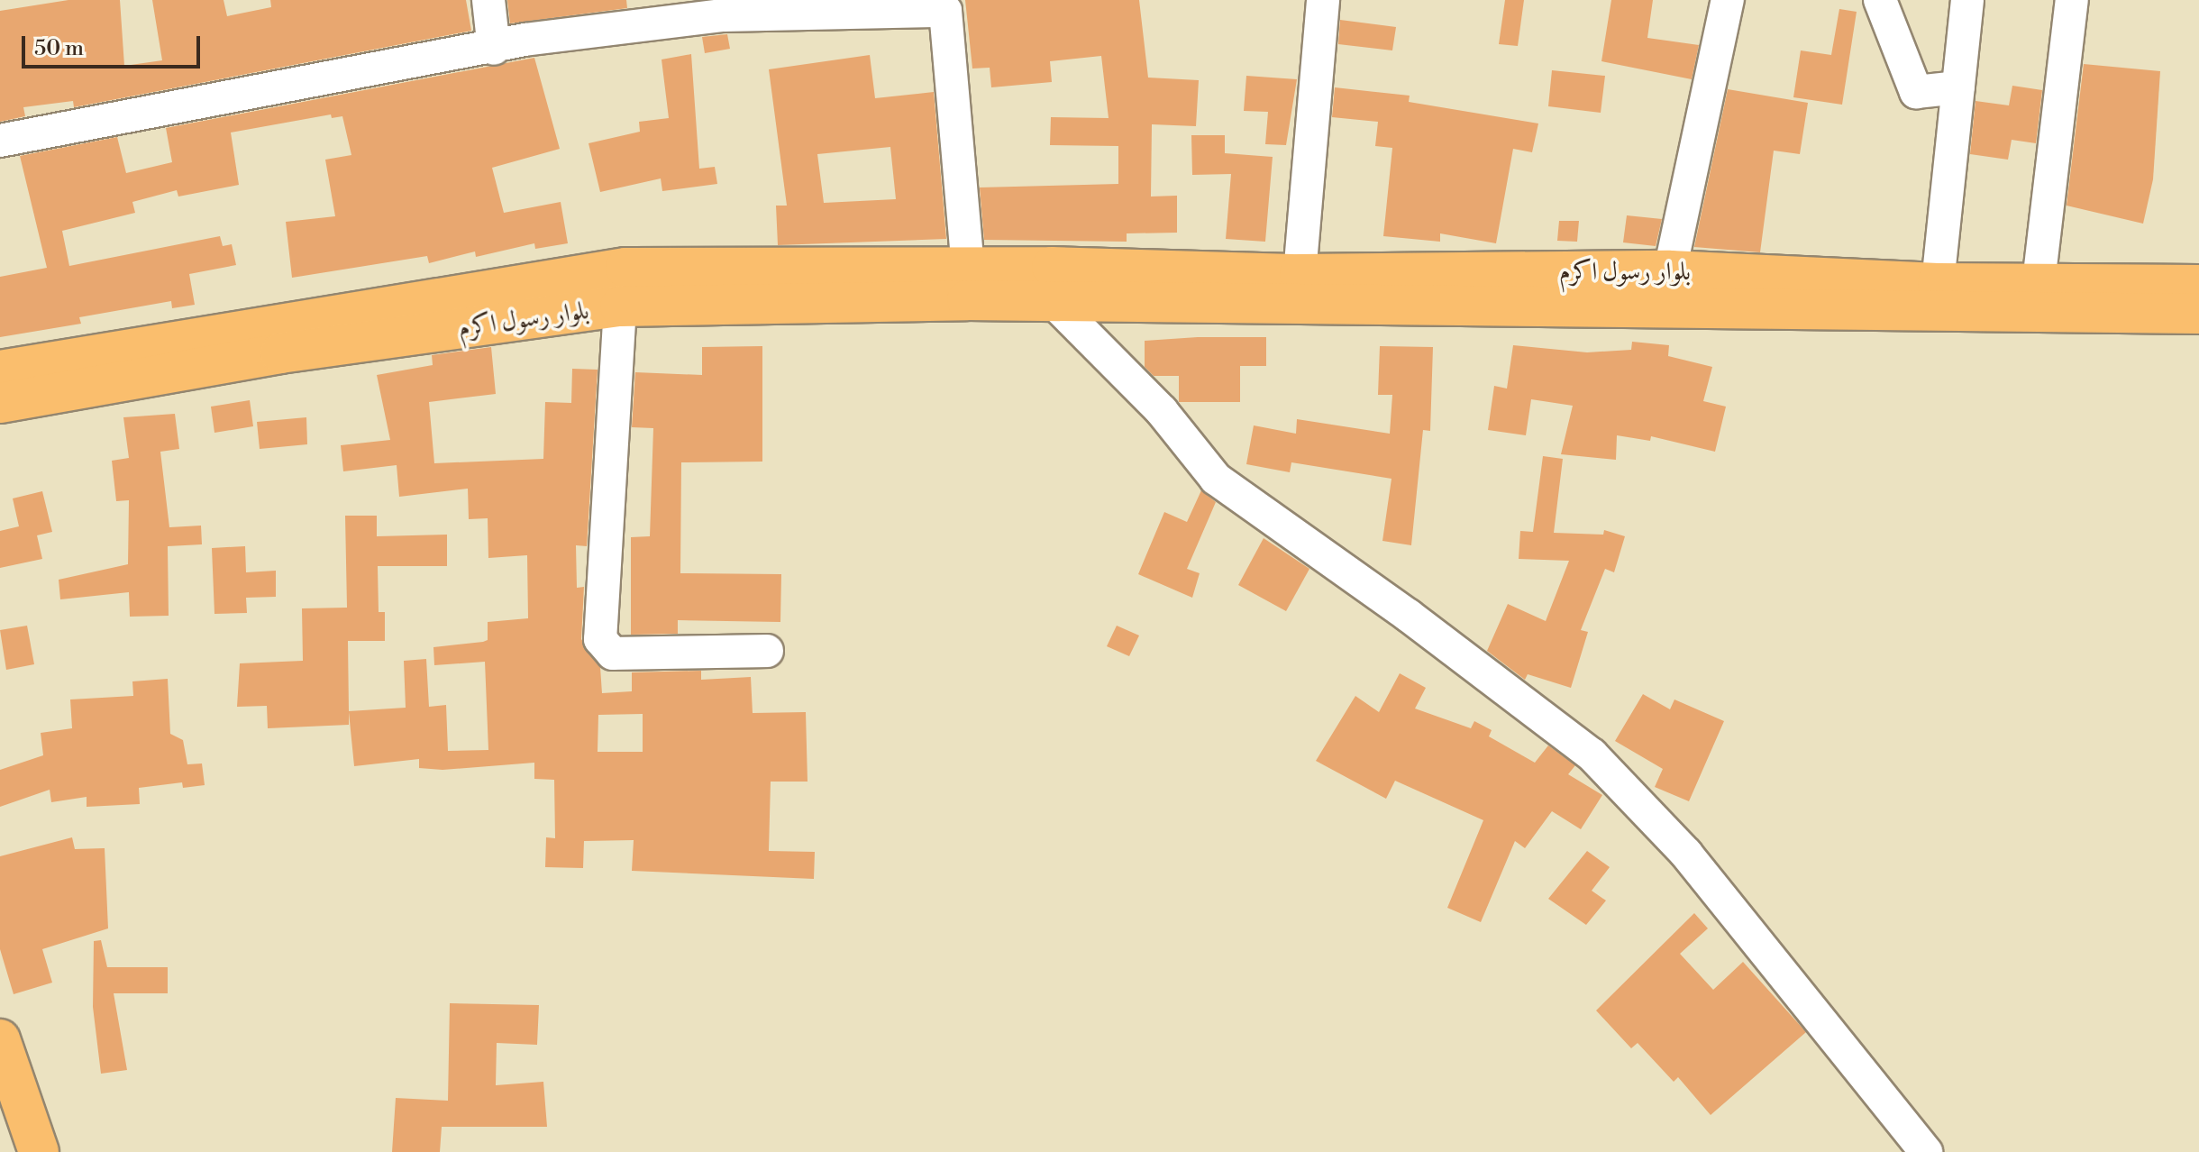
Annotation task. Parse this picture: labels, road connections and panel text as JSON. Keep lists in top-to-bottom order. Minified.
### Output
{"streets":{"main road":["بلوار رسول اکرم"]},"scale_bar":"50 m"}
